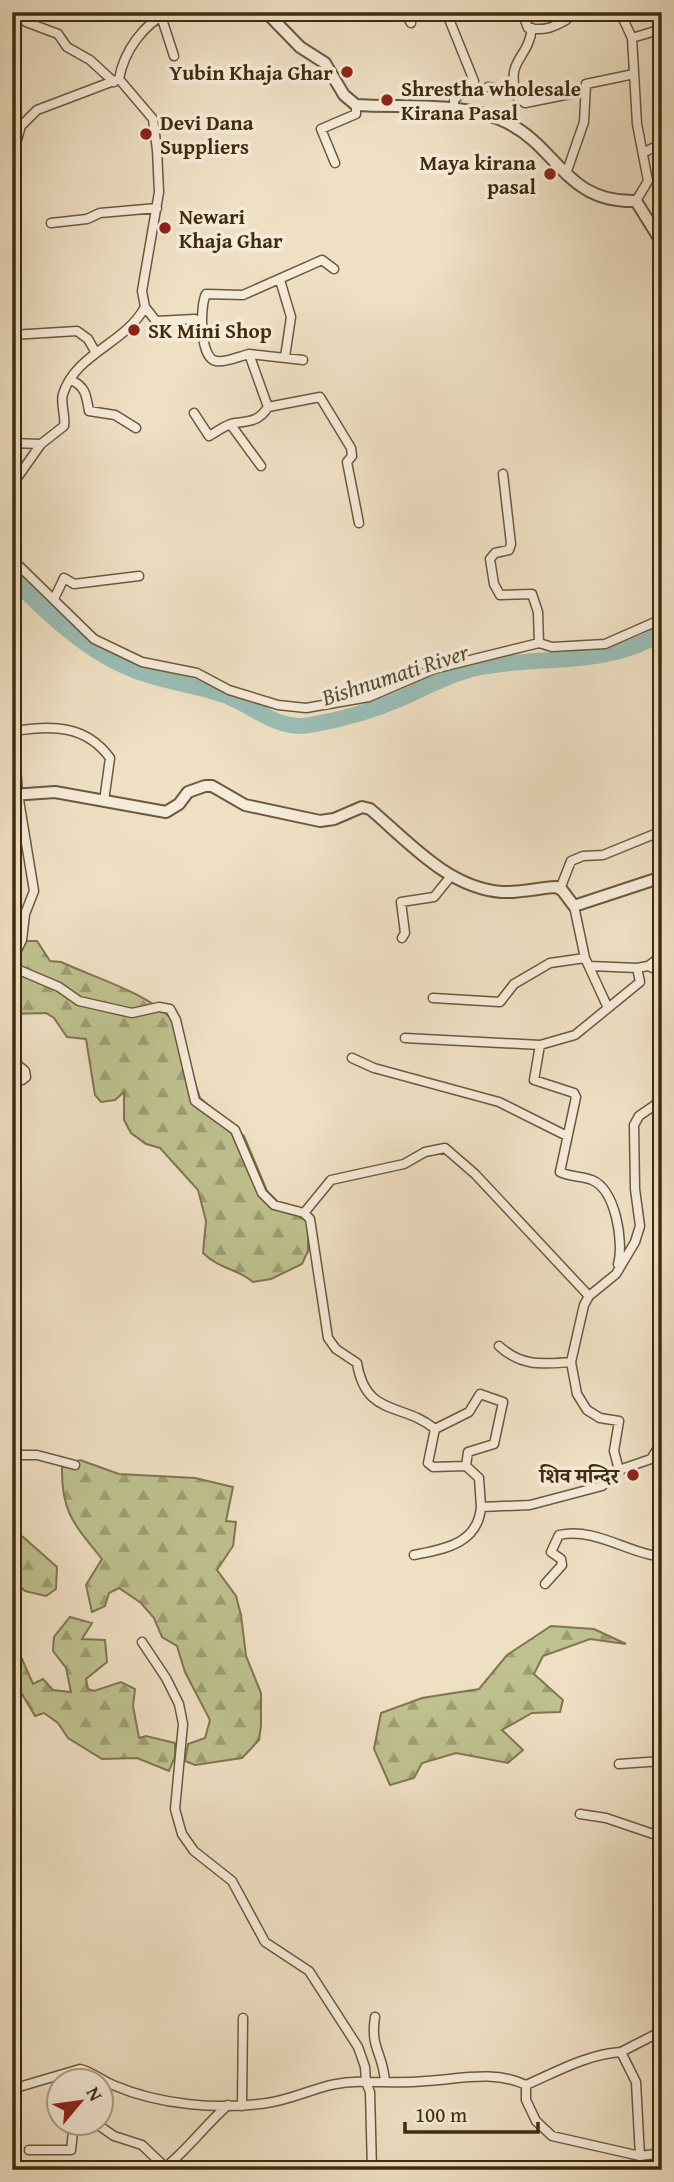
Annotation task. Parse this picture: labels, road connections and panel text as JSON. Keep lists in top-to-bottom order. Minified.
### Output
{"water":["Bishnumati River"],"places":["Yubin Khaja Ghar","Shrestha wholesale Kirana Pasal","Devi Dana Suppliers","Maya kirana pasal","Newari Khaja Ghar","SK Mini Shop","शिव मन्दिर"],"scale_bar":"100 m","north":"top right"}
